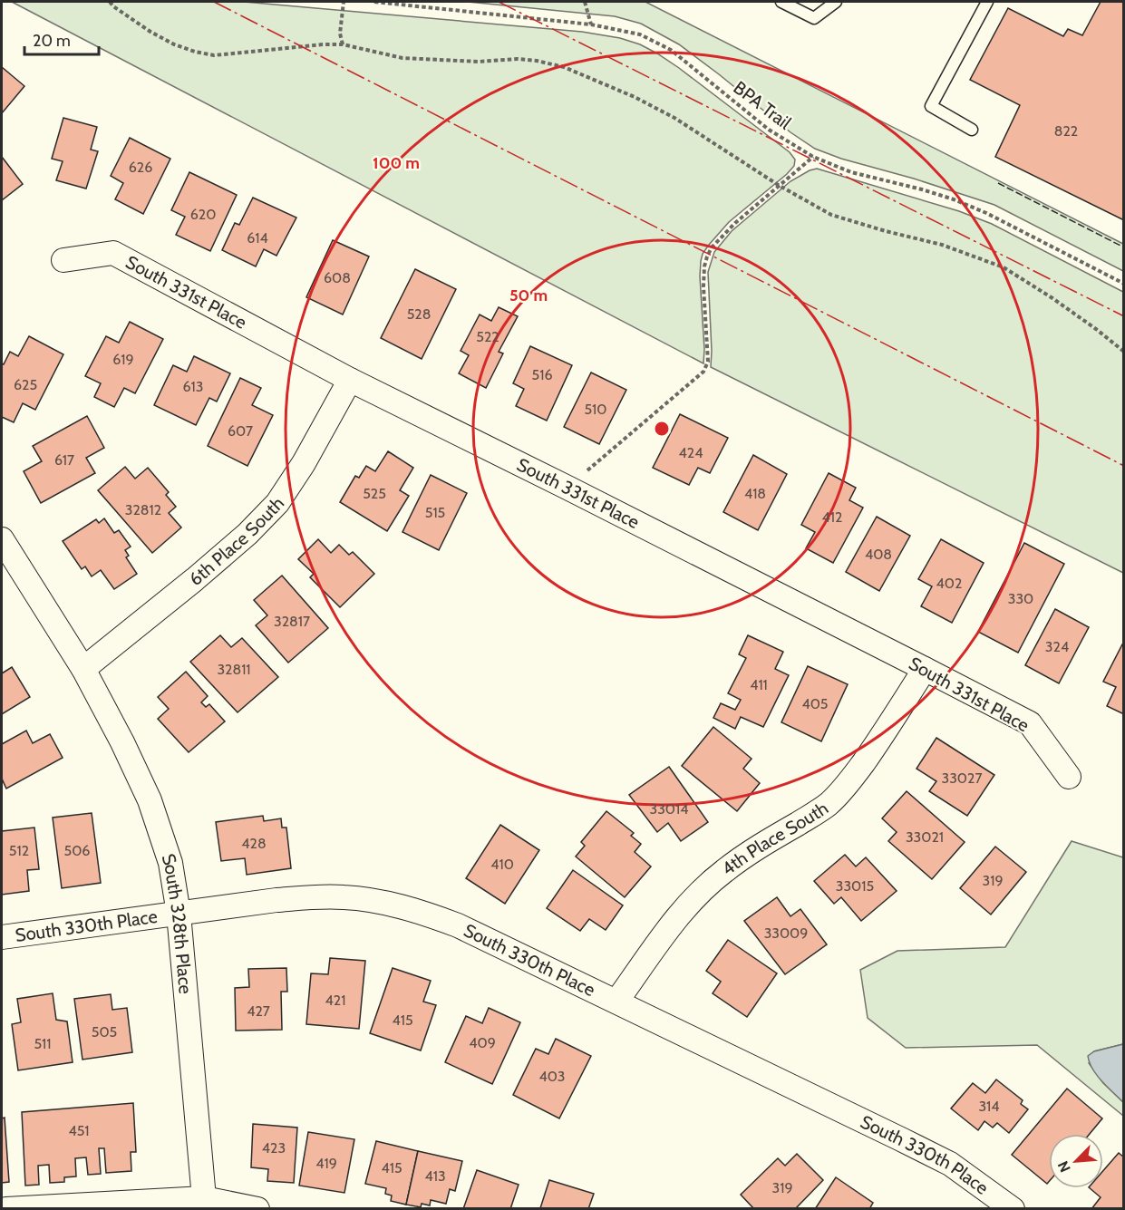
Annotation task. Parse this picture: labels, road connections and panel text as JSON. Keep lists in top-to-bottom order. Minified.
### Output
{"streets":{"street":["South 331st Place","6th Place South","4th Place South","South 328th Place","South 330th Place"],"path":["BPA Trail"]},"crossings":[["South 331st Place","6th Place South"],["South 331st Place","4th Place South"],["6th Place South","South 328th Place"],["4th Place South","South 330th Place"],["South 328th Place","South 330th Place"]],"house_numbers":["822","626","620","614","608","528","522","619","516","625","613","510","607","424","617","525","418","32812","515","412","408","402","330","32817","324","32811","411","405","33027","33014","33021","428","512","506","410","319","33015","33009","421","427","415","505","409","511","403","314","451","423","419","415","413","319"],"scale_bar":"20 m","north":"bottom left","rings":["100 m","50 m"]}
